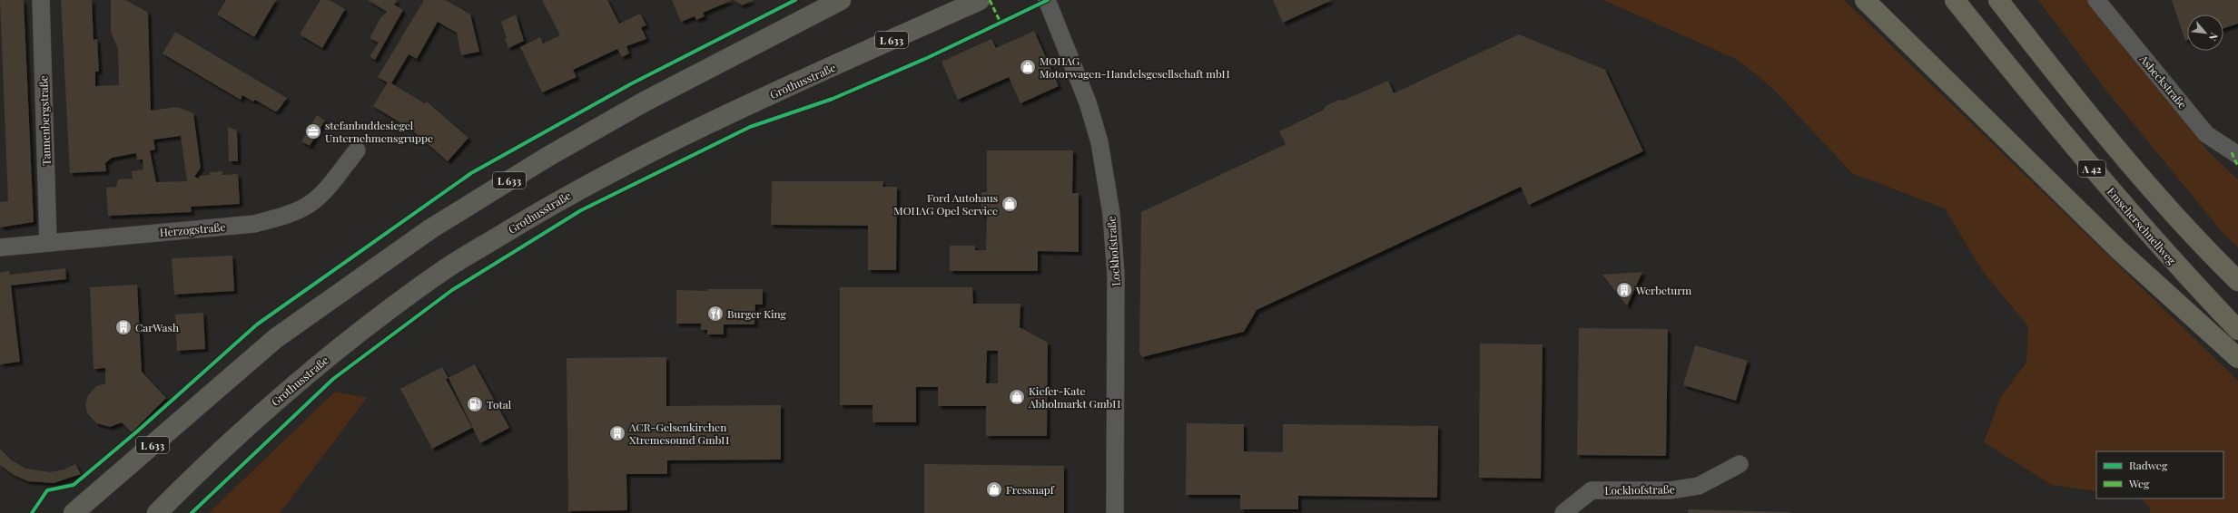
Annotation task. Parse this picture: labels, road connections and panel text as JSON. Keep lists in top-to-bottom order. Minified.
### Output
{"streets":{"highway":["A 42","Emscherschnellweg"],"main road":["L 633","Grothusstraße"],"street":["Asbeckstraße","Tannenbergstraße","Herzogstraße","Lockhofstraße"]},"crossings":[["Tannenbergstraße","Herzogstraße"]],"places":{"shop":["MOHAG Motorwagen-Handelsgesellschaft mbH","Ford Autohaus MOHAG Opel Service","Kiefer-Kate Abholmarkt GmbH","Fressnapf"],"office":["stefanbuddesiegel Unternehmensgruppe"],"building":["Werbeturm","CarWash","ACR-Gelsenkirchen Xtremesound GmbH"],"restaurant":["Burger King"],"fuel station":["Total"]},"legend":["Radweg","Weg"],"north":"bottom right"}
